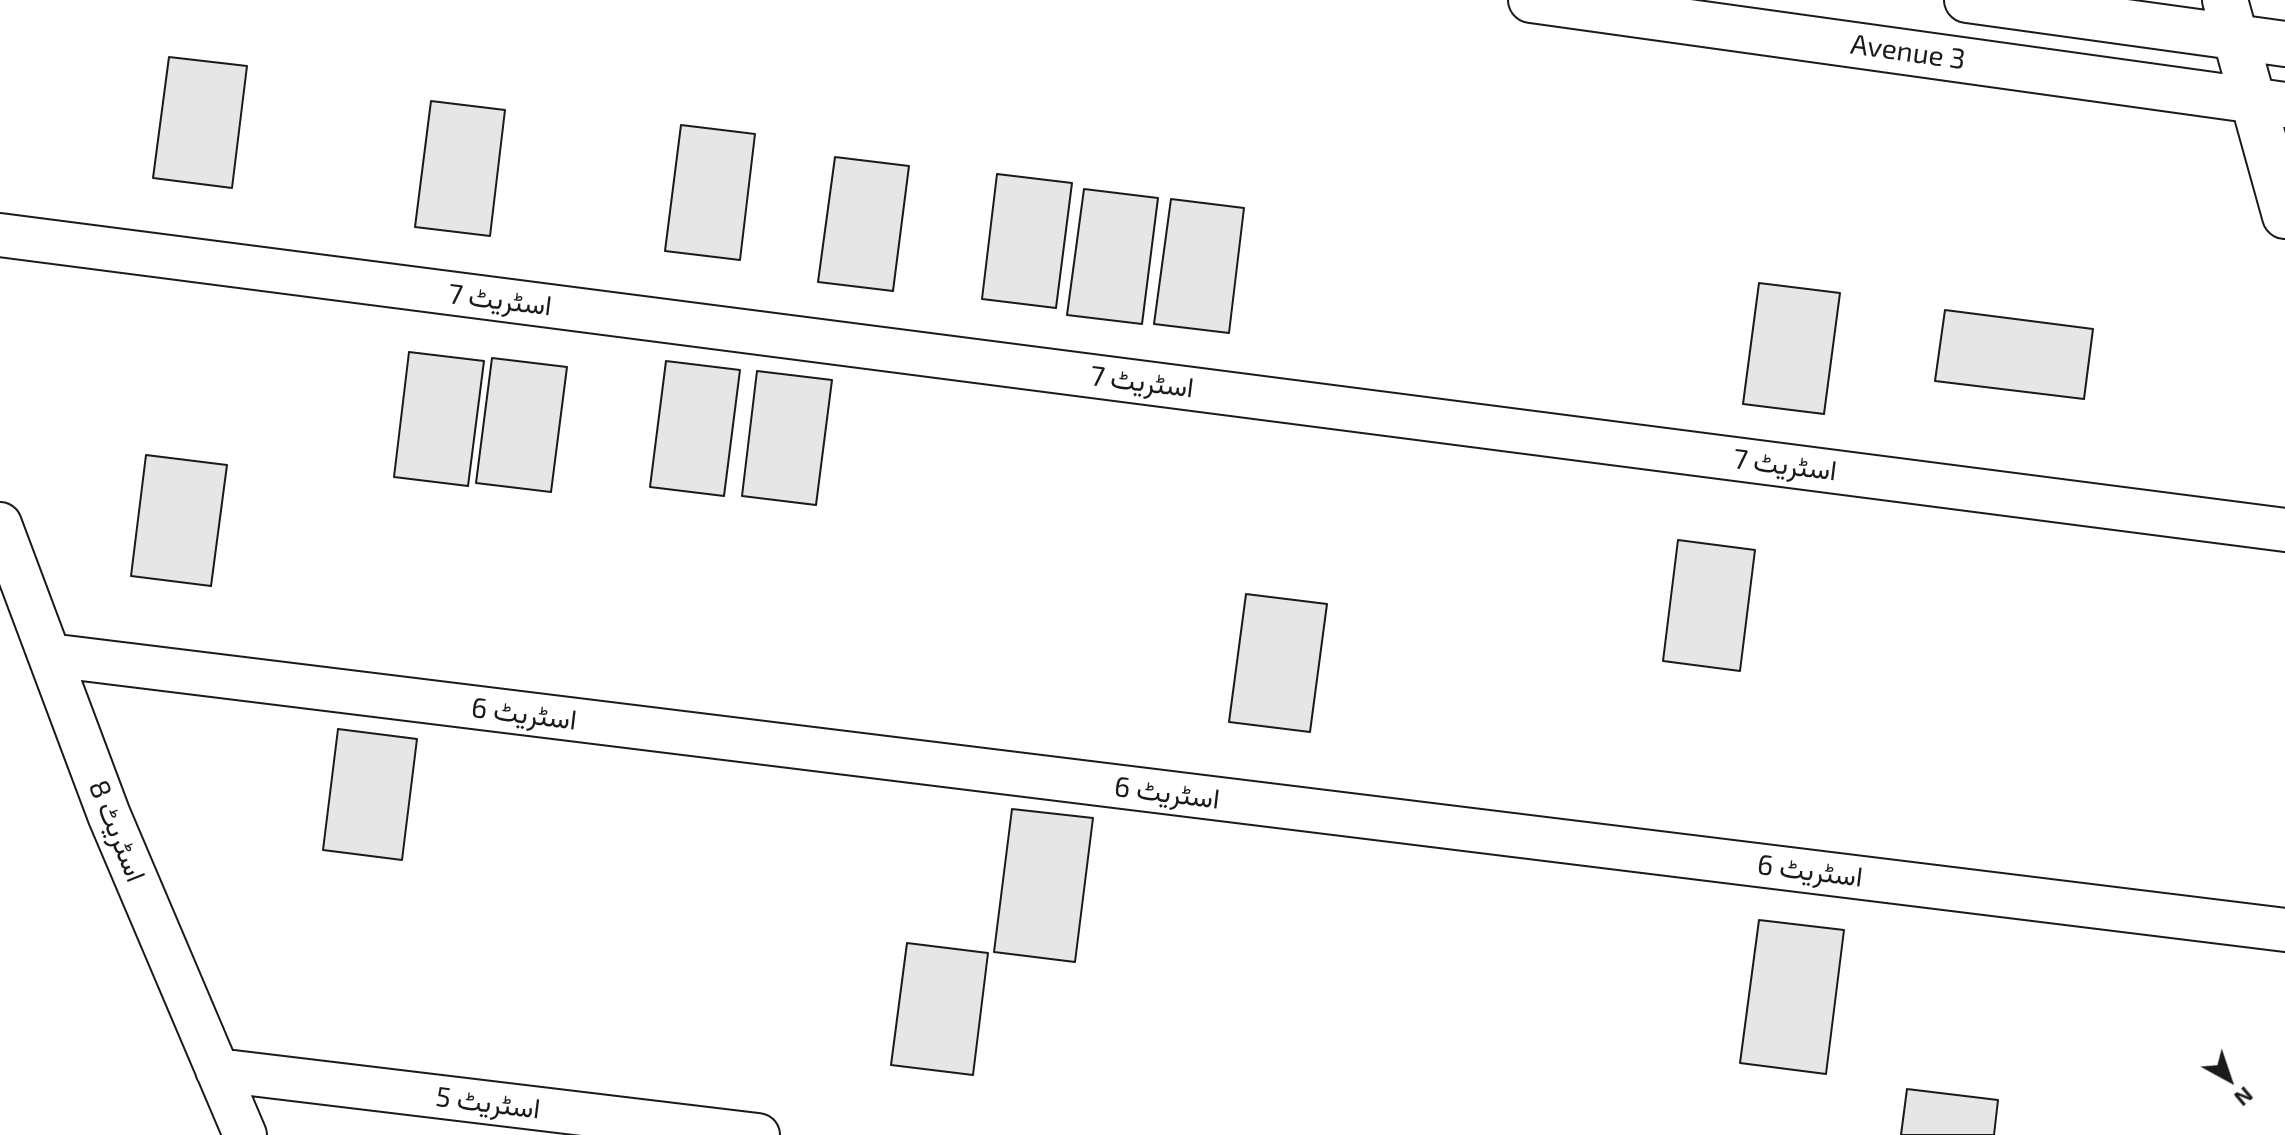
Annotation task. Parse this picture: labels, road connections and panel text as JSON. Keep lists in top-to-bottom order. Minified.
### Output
{"streets":{"main road":["Avenue 3"],"street":["اسٹریٹ 7","اسٹریٹ 6","اسٹریٹ 8","اسٹریٹ 5"]},"crossings":[["اسٹریٹ 6","اسٹریٹ 8"],["اسٹریٹ 8","اسٹریٹ 5"]],"north":"bottom right"}
